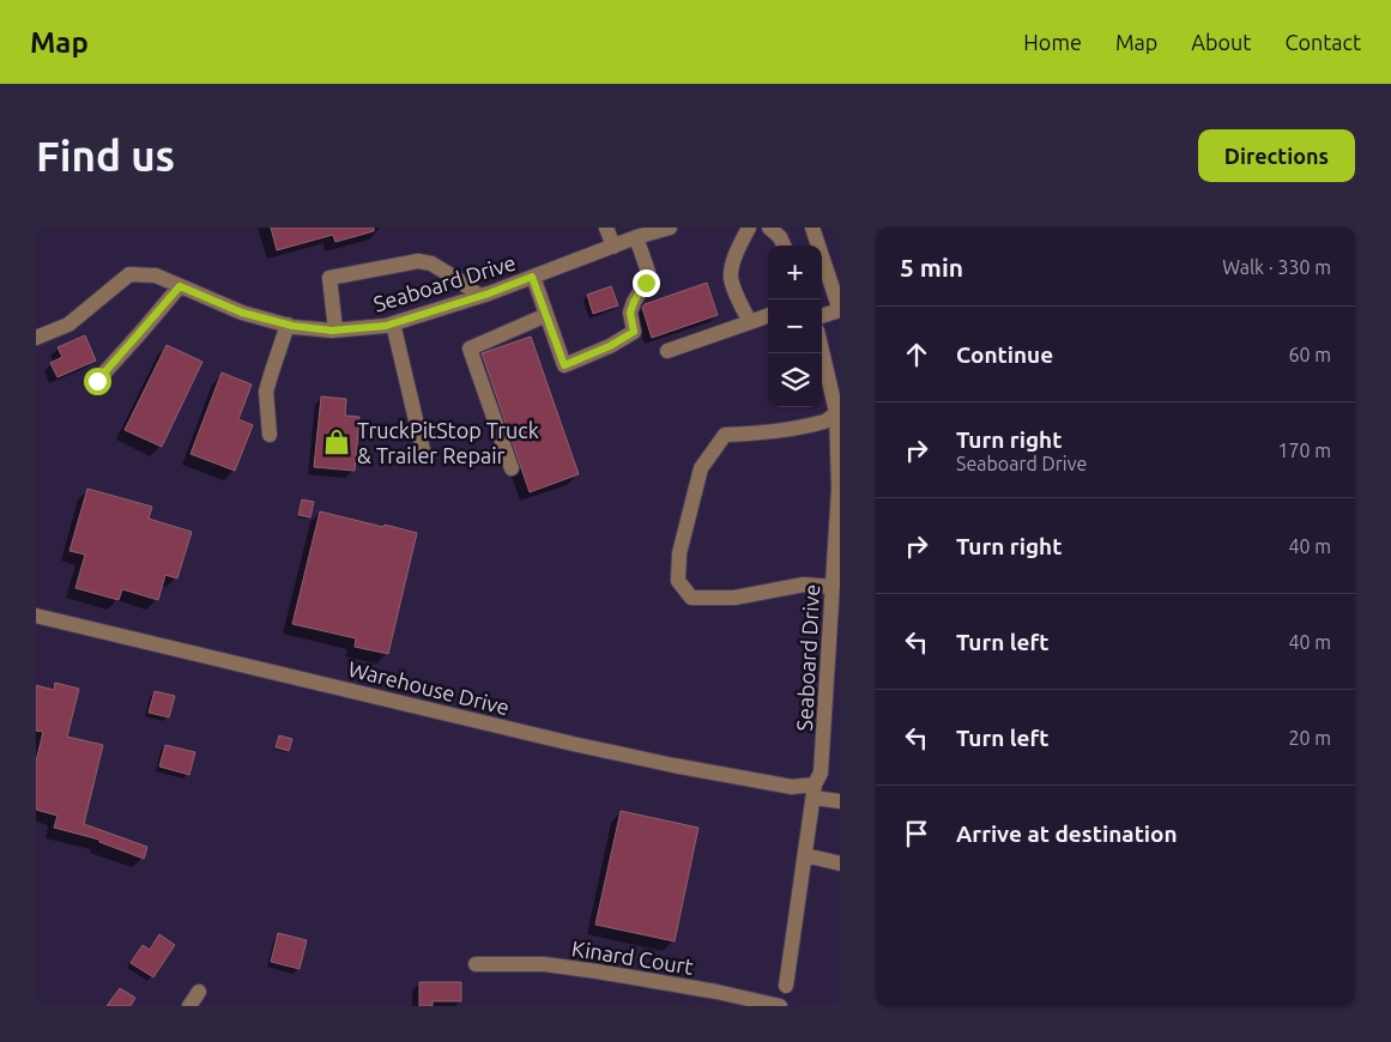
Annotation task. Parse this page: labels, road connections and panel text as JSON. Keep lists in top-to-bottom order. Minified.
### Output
{"streets":{"street":["Seaboard Drive","Warehouse Drive","Kinard Court"]},"crossings":[["Seaboard Drive","Warehouse Drive"]],"places":{"shop":["TruckPitStop Truck & Trailer Repair"]},"page":{"header":"Map","nav":["Home","Map","About","Contact"],"buttons":"Directions","title":"Find us","heading":["5 min","Walk · 330 m"],"map_buttons":["+","−"],"list":[["Continue","60 m"],["Turn right","Seaboard Drive","170 m"],["Turn right","40 m"],["Turn left","40 m"],["Turn left","20 m"],"Arrive at destination"]}}
